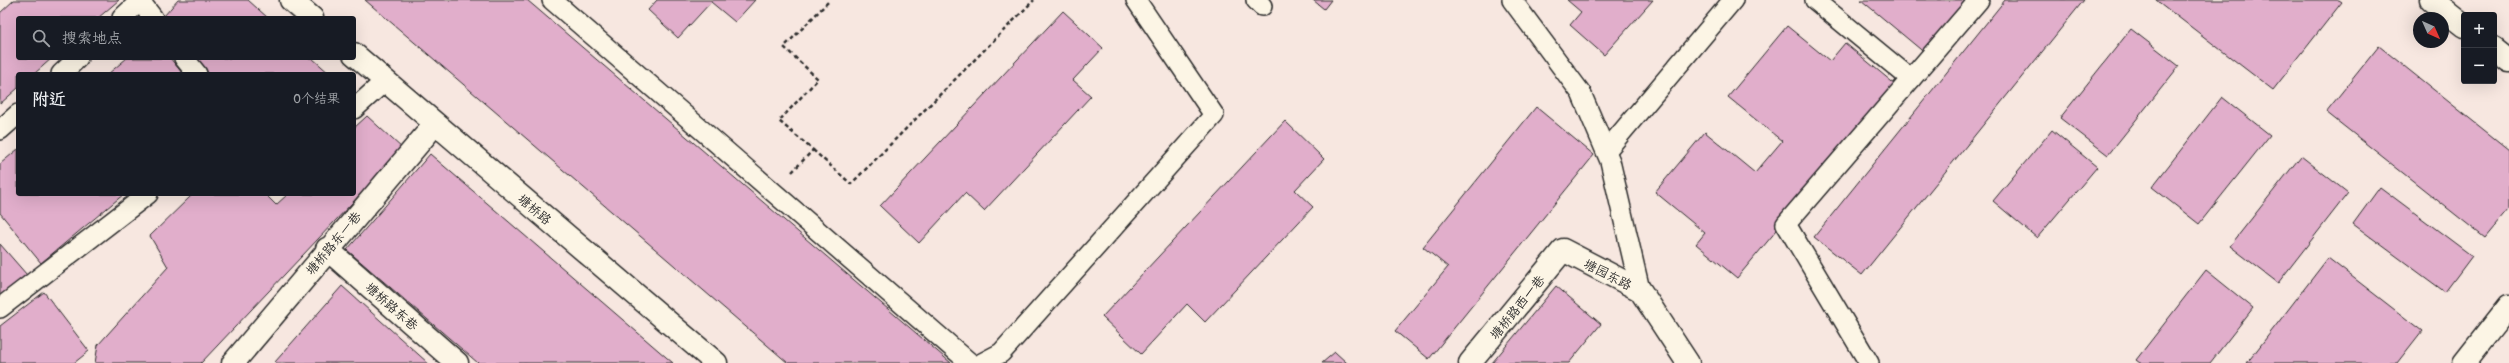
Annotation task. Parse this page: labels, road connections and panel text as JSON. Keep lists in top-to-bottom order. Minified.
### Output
{"streets":{"street":["塘桥路","塘桥路东一巷","塘园东路","塘桥路东巷","塘桥路西一巷"]},"crossings":[["塘桥路","塘桥路东一巷"],["塘桥路东一巷","塘桥路东巷"],["塘园东路","塘桥路西一巷"]],"north":"bottom right","page":{"map_buttons":["+","−"],"search":"搜索地点","heading":["附近","0个结果"]}}
